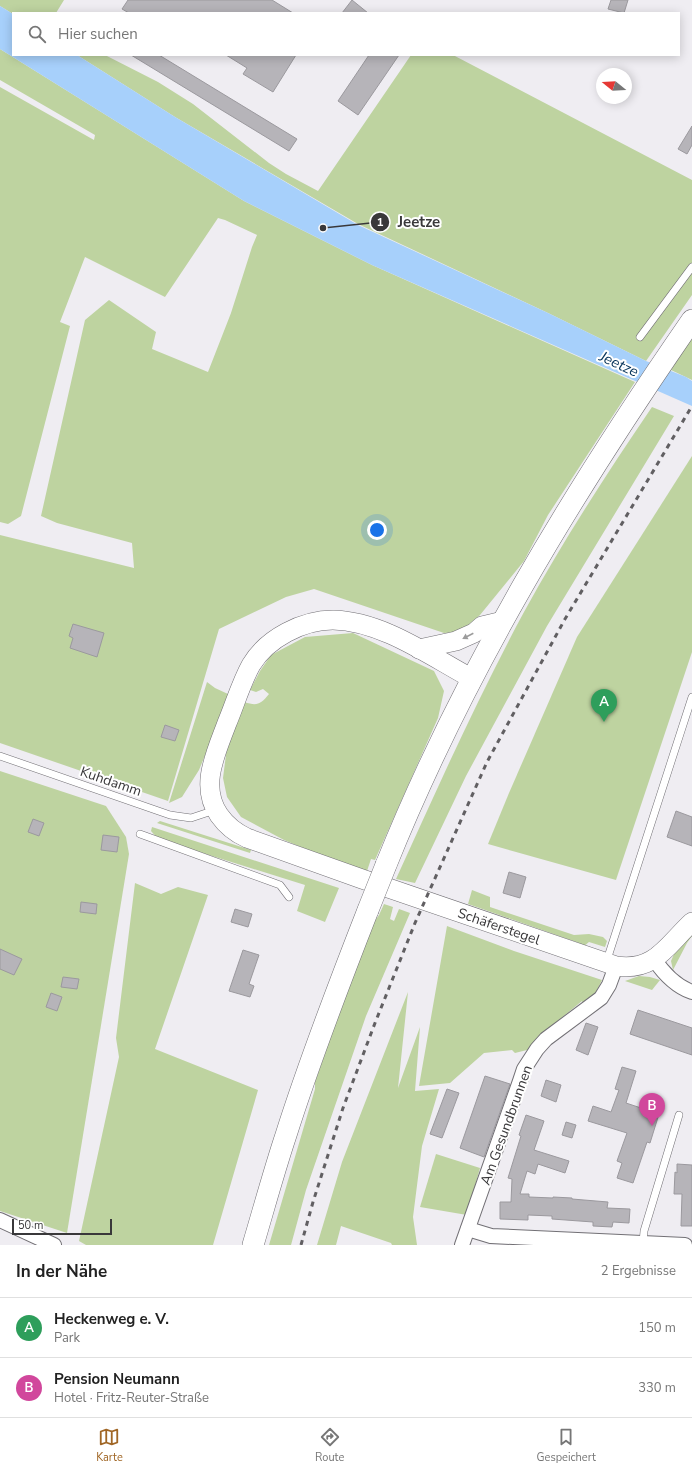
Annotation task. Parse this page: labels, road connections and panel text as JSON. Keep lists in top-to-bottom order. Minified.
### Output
{"streets":{"main road":["Schäferstegel"],"street":["Am Gesundbrunnen"],"lane":["Kuhdamm"]},"crossings":[["Kuhdamm","Schäferstegel"],["Schäferstegel","Am Gesundbrunnen"]],"water":["Jeetze"],"places":["Jeetze"],"scale_bar":"50 m","north":"left","page":{"search":"Hier suchen","pins":["A","B"],"scale":"50 m","heading":["In der Nähe","2 Ergebnisse"],"list":[{"mark":"A","name":"Heckenweg e. V.","note":"Park","value":"150 m"},{"mark":"B","name":"Pension Neumann","note":"Hotel · Fritz-Reuter-Straße","value":"330 m"}],"nav":["Karte","Route","Gespeichert"]}}
